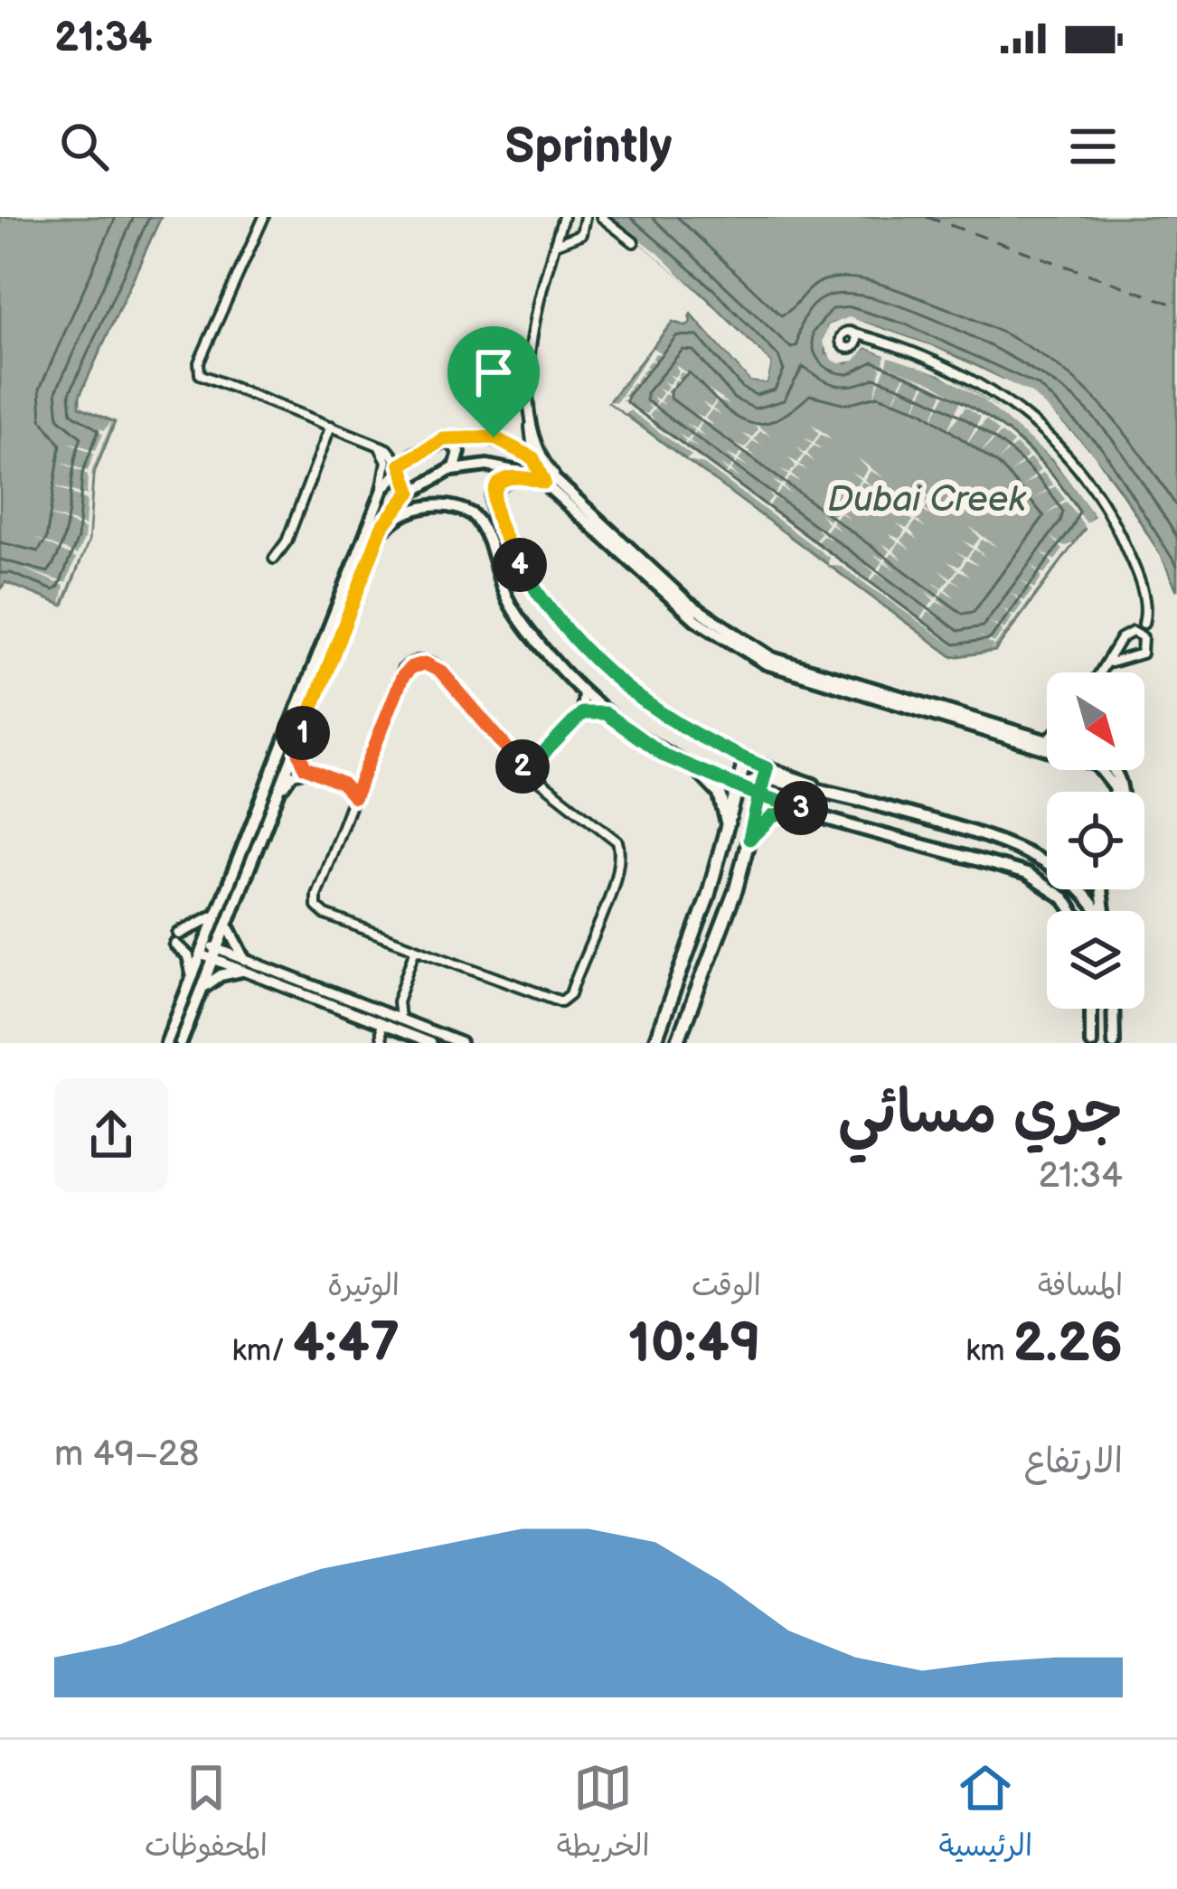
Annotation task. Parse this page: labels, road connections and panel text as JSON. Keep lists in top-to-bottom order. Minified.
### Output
{"water":["Dubai Creek"],"north":"bottom right","page":{"status":"21:34","header":"Sprintly","pins":["4","1","2","3"],"heading":["جري مسائي","21:34"],"stats":[["المسافة","2.26 km"],["الوقت","10:49"],["الوتيرة","4:47 /km"]],"chart":["الارتفاع","28–49 m"],"tabs":["الرئيسية","الخريطة","المحفوظات"]}}
